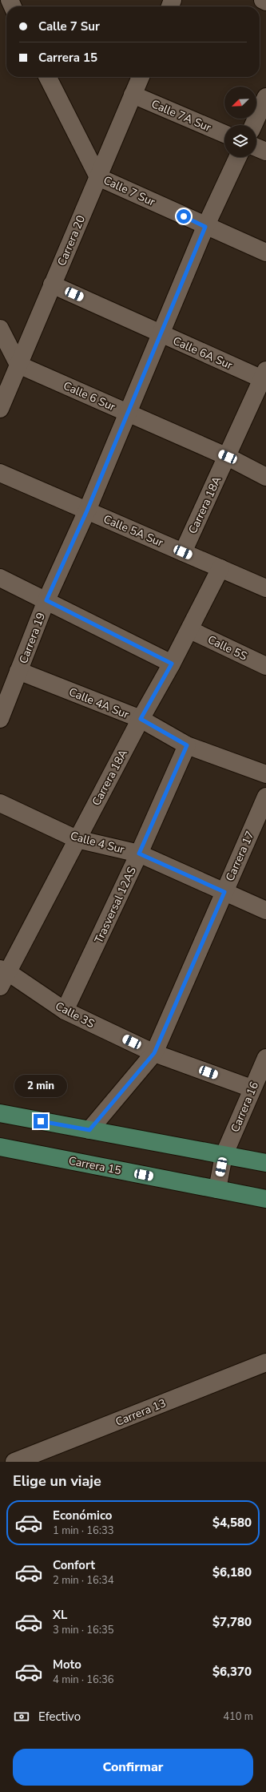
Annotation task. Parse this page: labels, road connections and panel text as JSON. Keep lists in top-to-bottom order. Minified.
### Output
{"streets":{"main road":["Carrera 15"],"street":["Calle 7A Sur","Calle 7 Sur","Carrera 20","Calle 6A Sur","Calle 6 Sur","Carrera 18A","Calle 5A Sur","Carrera 19","Calle 5S","Calle 4A Sur","Calle 4 Sur","Carrera 17","Trasversal 12AS","Calle 3S","Carrera 16","Carrera 13"]},"crossings":[["Calle 7A Sur","Carrera 20"],["Calle 7 Sur","Carrera 20"],["Calle 7 Sur","Carrera 19"],["Carrera 20","Calle 6A Sur"],["Carrera 20","Calle 6 Sur"],["Calle 6A Sur","Carrera 18A"],["Calle 6A Sur","Carrera 19"],["Calle 6 Sur","Carrera 18A"],["Calle 6 Sur","Carrera 19"],["Carrera 18A","Calle 5A Sur"],["Carrera 18A","Calle 5S"],["Carrera 18A","Calle 4A Sur"],["Carrera 18A","Calle 4 Sur"],["Carrera 18A","Calle 3S"],["Calle 5A Sur","Carrera 19"],["Carrera 19","Calle 4A Sur"],["Calle 4A Sur","Trasversal 12AS"],["Calle 4 Sur","Carrera 17"],["Calle 4 Sur","Trasversal 12AS"],["Carrera 17","Calle 3S"],["Trasversal 12AS","Calle 3S"],["Calle 3S","Carrera 16"],["Carrera 16","Carrera 15"]],"north":"bottom left","page":{"banner":["Calle 7 Sur","Carrera 15"],"bubble":"2 min","heading":"Elige un viaje","list":[{"name":"Económico","note":"1 min · 16:33","value":"$4,580"},{"name":"Confort","note":"2 min · 16:34","value":"$6,180"},{"name":"XL","note":"3 min · 16:35","value":"$7,780"},{"name":"Moto","note":"4 min · 16:36","value":"$6,370"}],"pay":["Efectivo","410 m"],"buttons":"Confirmar"}}
